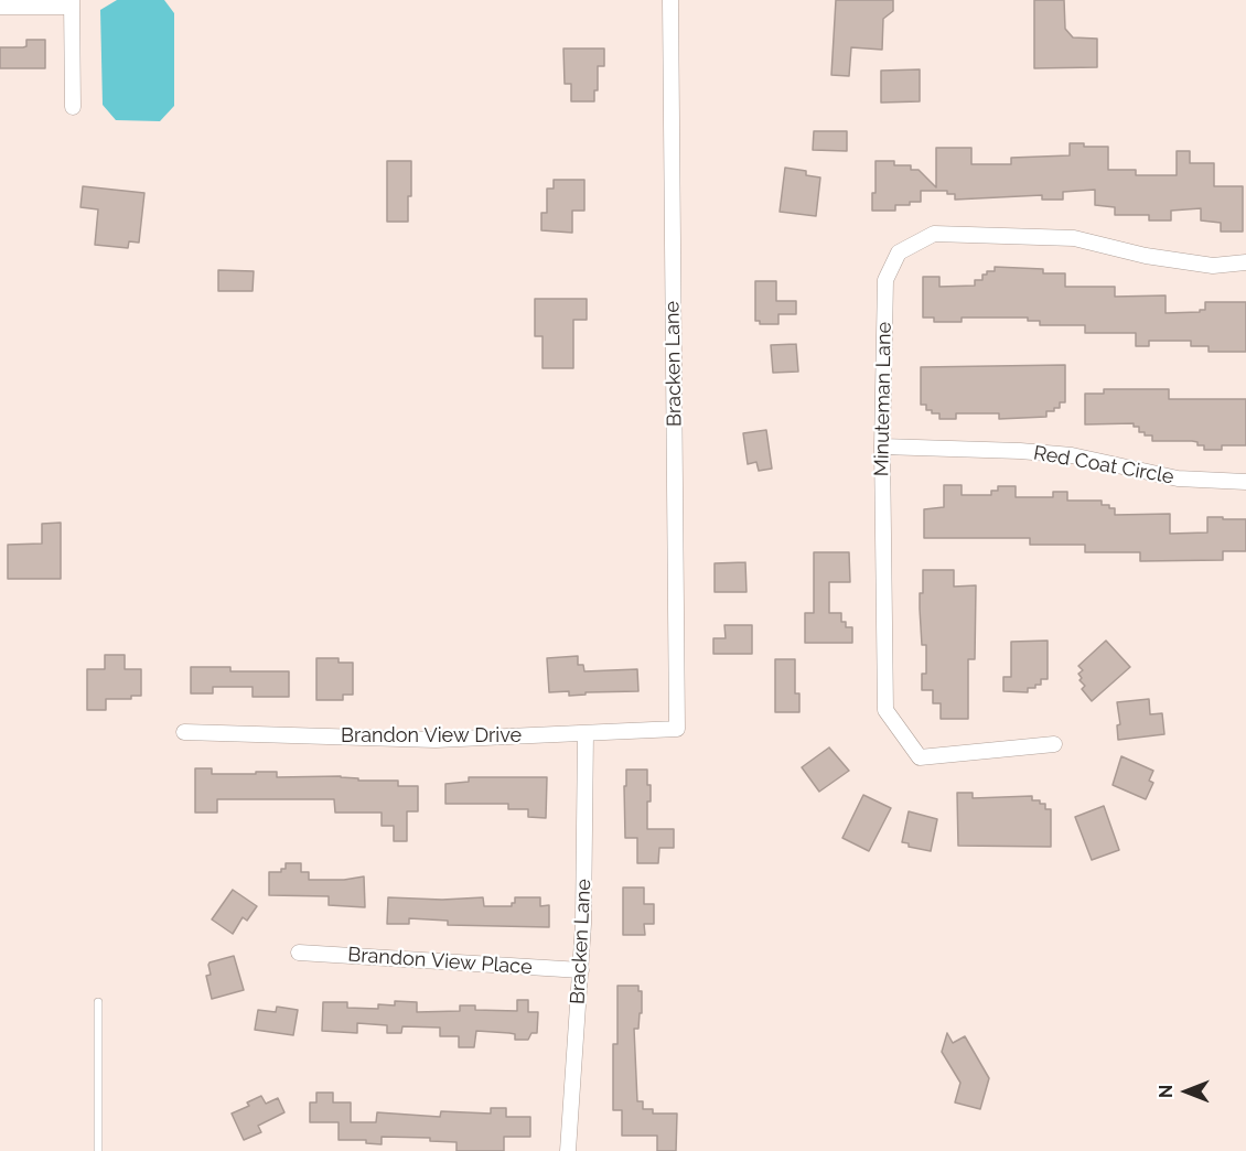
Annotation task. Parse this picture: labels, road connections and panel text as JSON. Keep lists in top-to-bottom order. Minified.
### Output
{"streets":{"street":["Bracken Lane","Minuteman Lane","Red Coat Circle","Brandon View Drive","Brandon View Place"]},"crossings":[["Bracken Lane","Brandon View Drive"],["Bracken Lane","Brandon View Place"],["Minuteman Lane","Red Coat Circle"]],"north":"left"}
